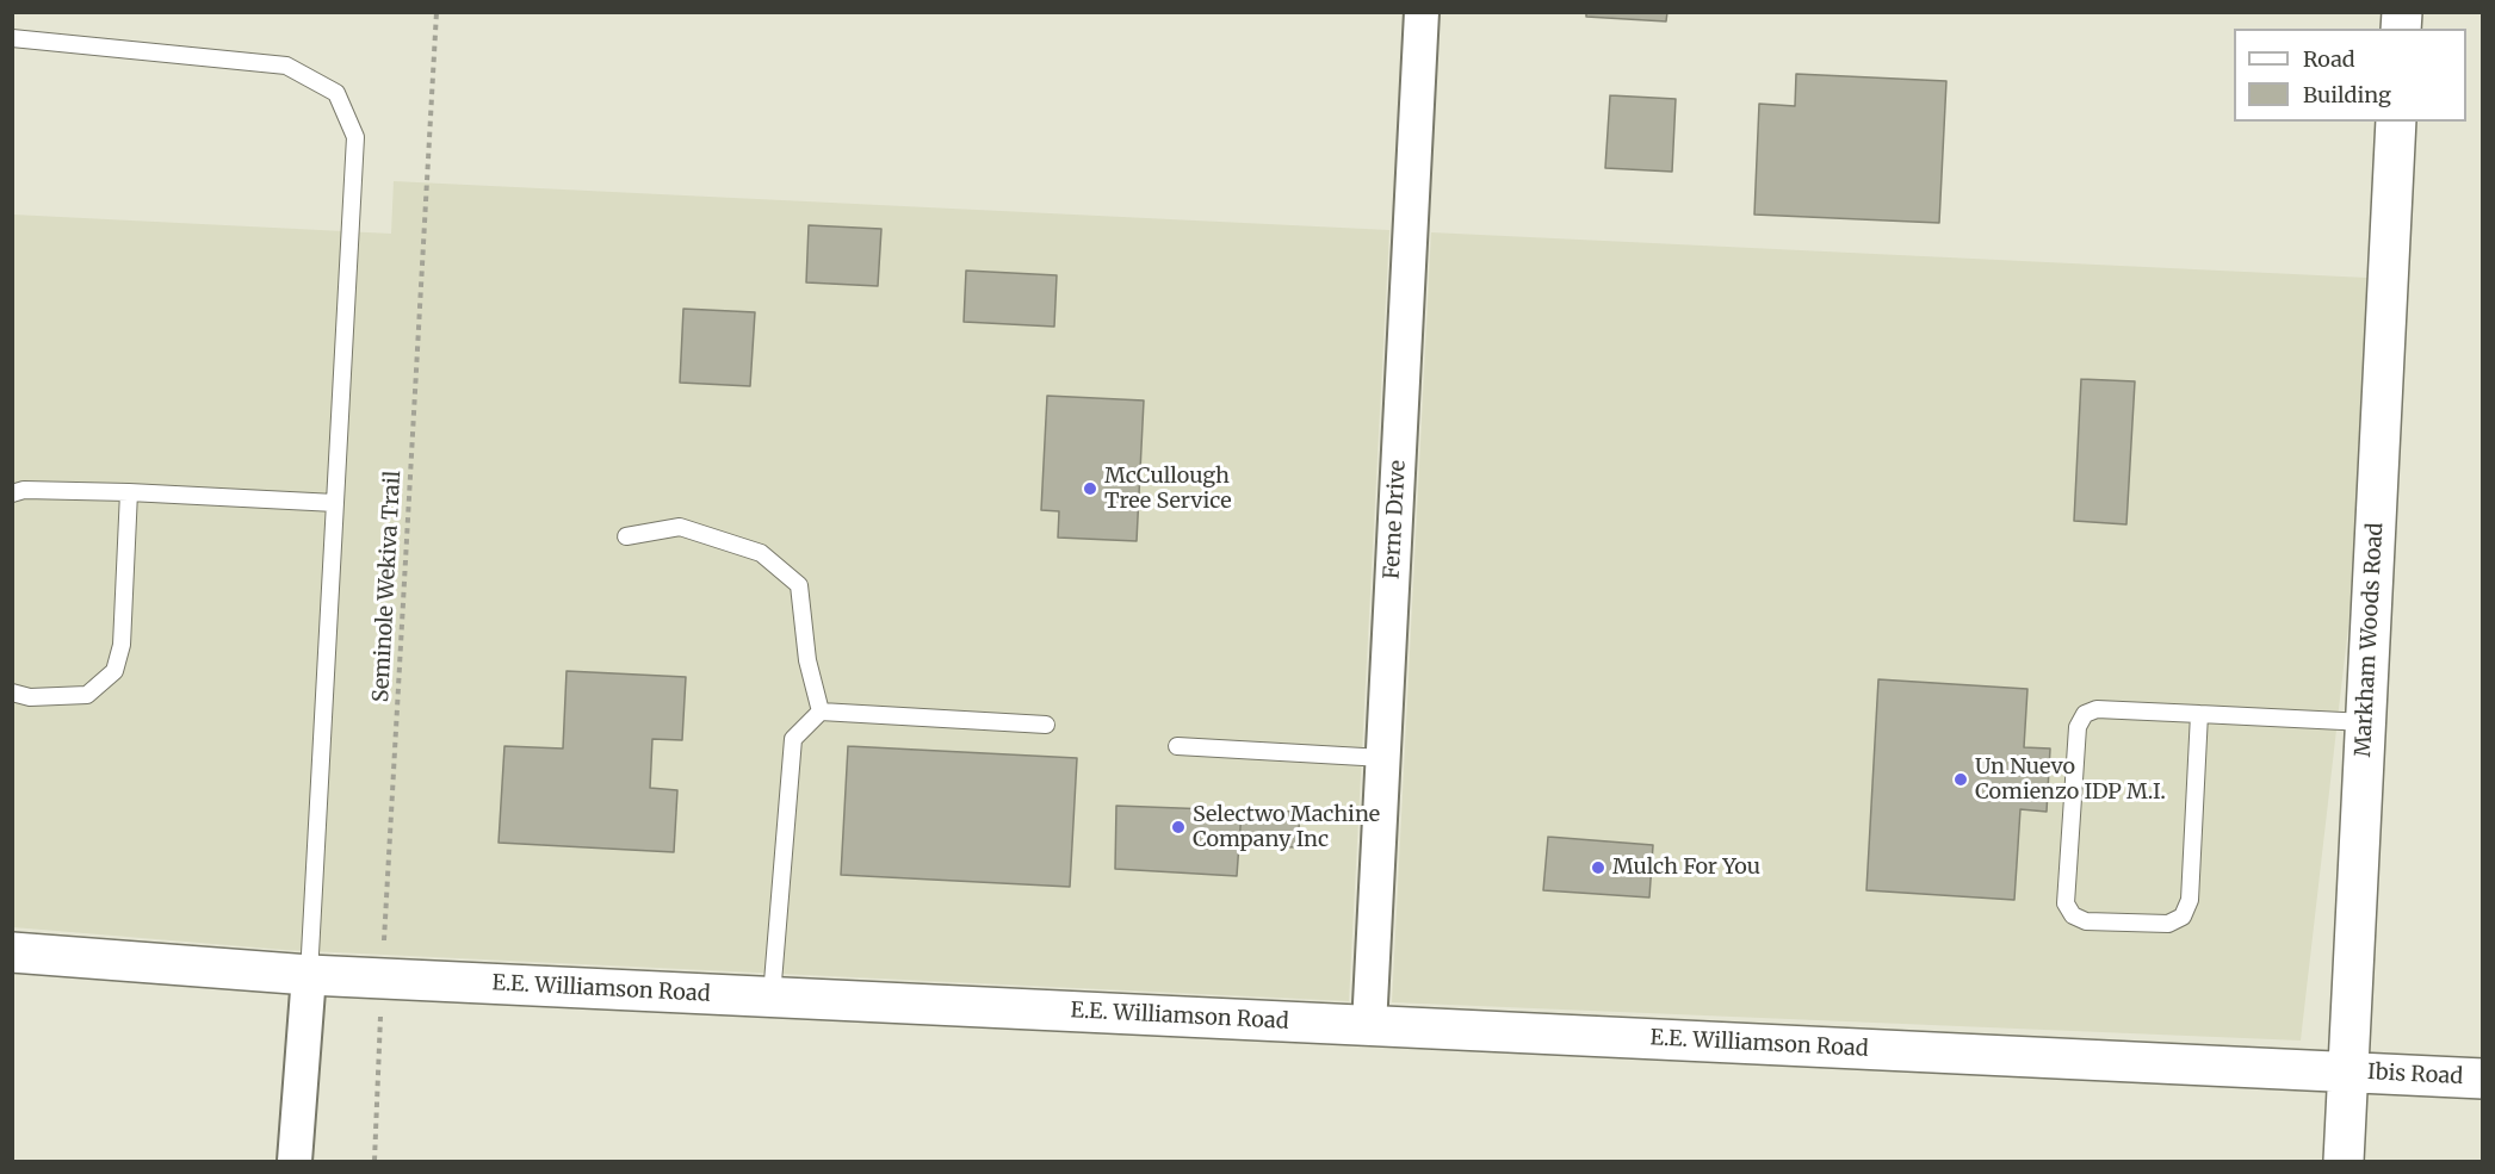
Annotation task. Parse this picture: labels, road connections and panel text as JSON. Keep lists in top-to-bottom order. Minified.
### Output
{"streets":{"street":["Ferne Drive","Markham Woods Road","E.E. Williamson Road","Ibis Road"],"path":["Seminole Wekiva Trail"]},"crossings":[["Ferne Drive","E.E. Williamson Road"],["Seminole Wekiva Trail","E.E. Williamson Road"],["Markham Woods Road","E.E. Williamson Road"],["Markham Woods Road","Ibis Road"],["E.E. Williamson Road","Ibis Road"]],"places":["McCullough Tree Service","Un Nuevo Comienzo IDP M.I.","Selectwo Machine Company Inc","Mulch For You"],"legend":["Road","Building"]}
